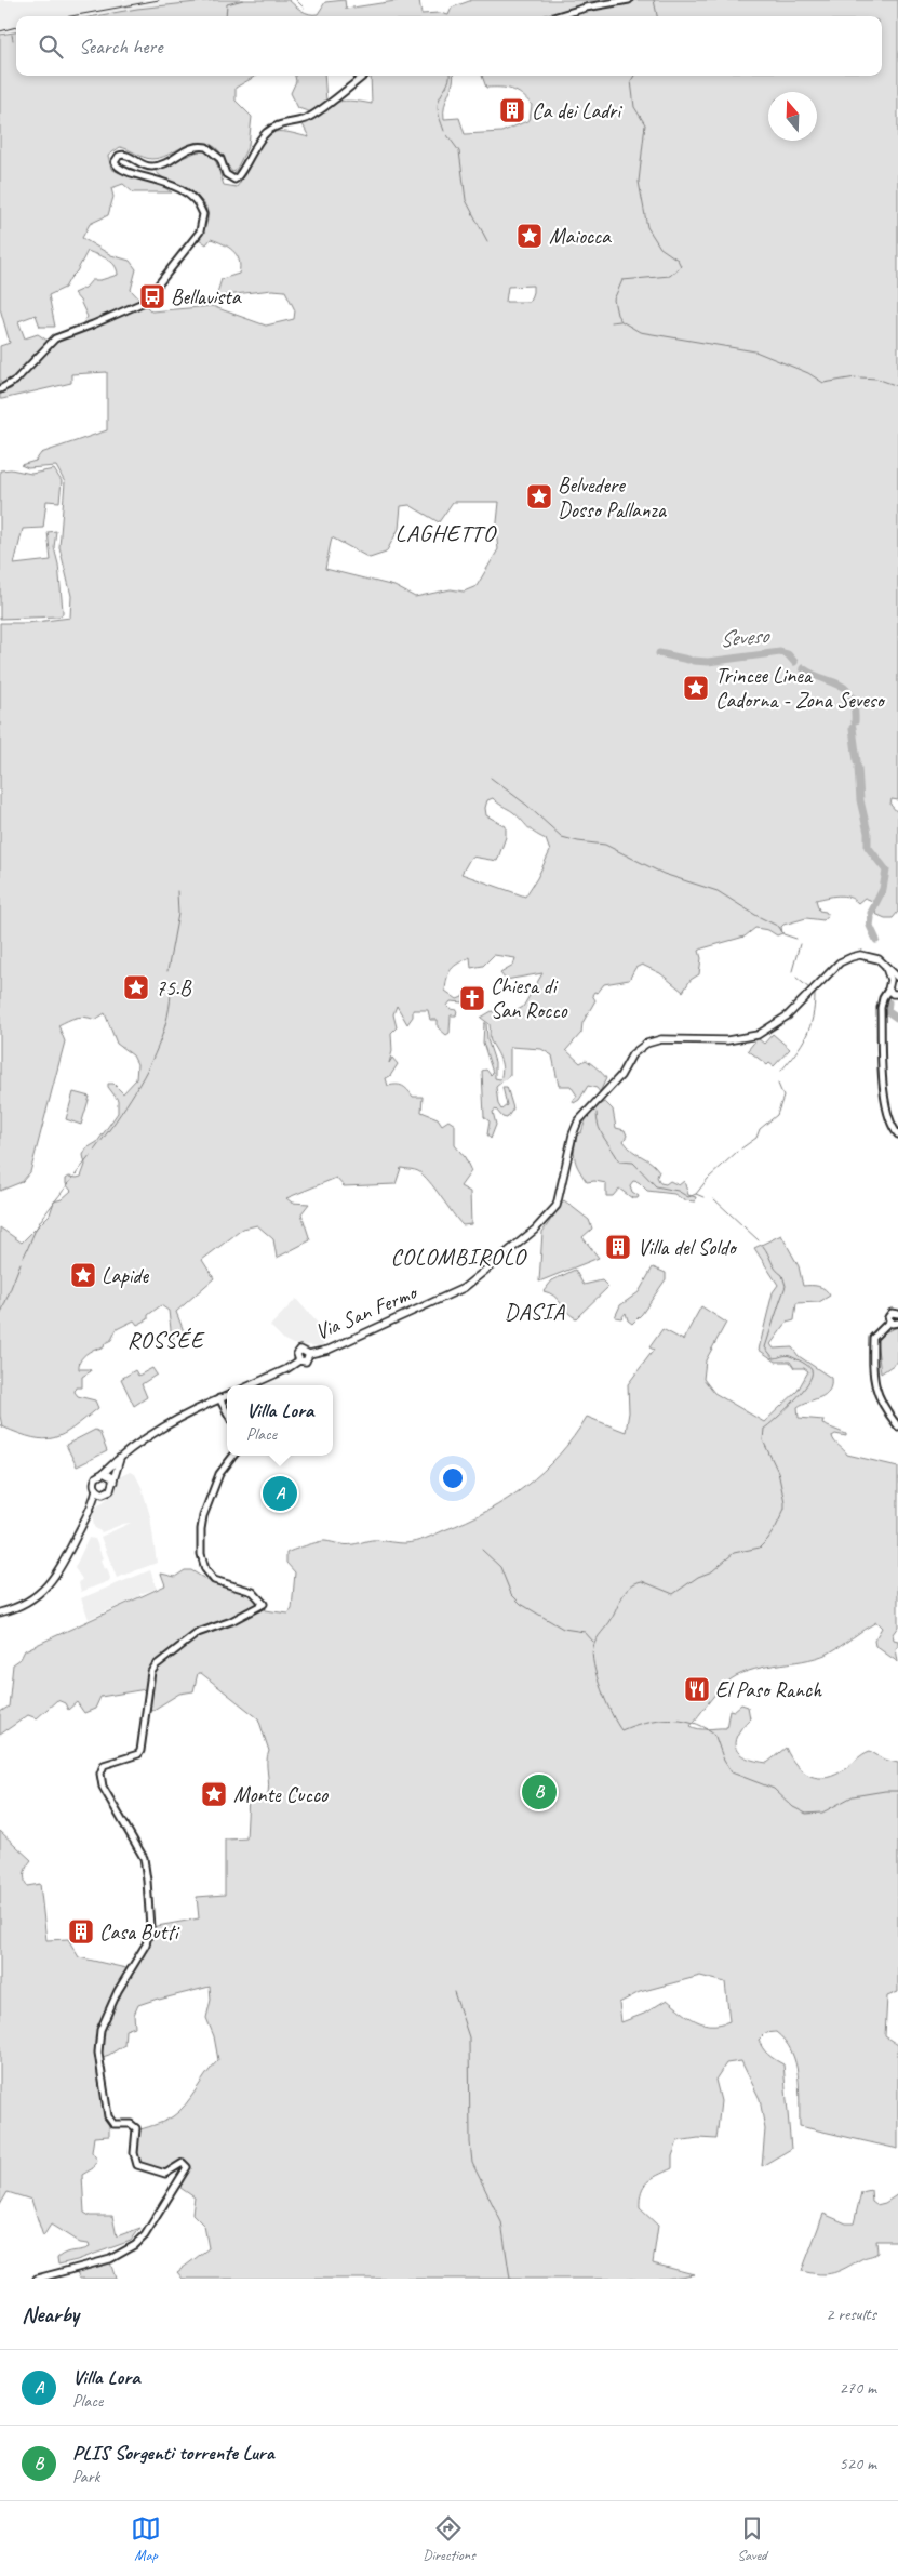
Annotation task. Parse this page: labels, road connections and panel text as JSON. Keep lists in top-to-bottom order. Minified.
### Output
{"streets":{"main road":["Via San Fermo"]},"districts":["LAGHETTO","COLOMBIROLO","DASIA","ROSSÉE"],"water":["Seveso"],"places":{"building":["Ca dei Ladri","Villa del Soldo","Casa Butti"],"place":["Maiocca","Belvedere Dosso Pallanza","Trincee Linea Cadorna - Zona Seveso","75.B","Lapide","Monte Cucco"],"bus stop":["Bellavista"],"church":["Chiesa di San Rocco"],"restaurant":["El Paso Ranch"]},"north":"top","page":{"search":"Search here","popup":["Villa Lora","Place"],"pins":["A","B"],"heading":["Nearby","2 results"],"list":[{"mark":"A","name":"Villa Lora","note":"Place","value":"270 m"},{"mark":"B","name":"PLIS Sorgenti torrente Lura","note":"Park","value":"520 m"}],"nav":["Map","Directions","Saved"]}}
